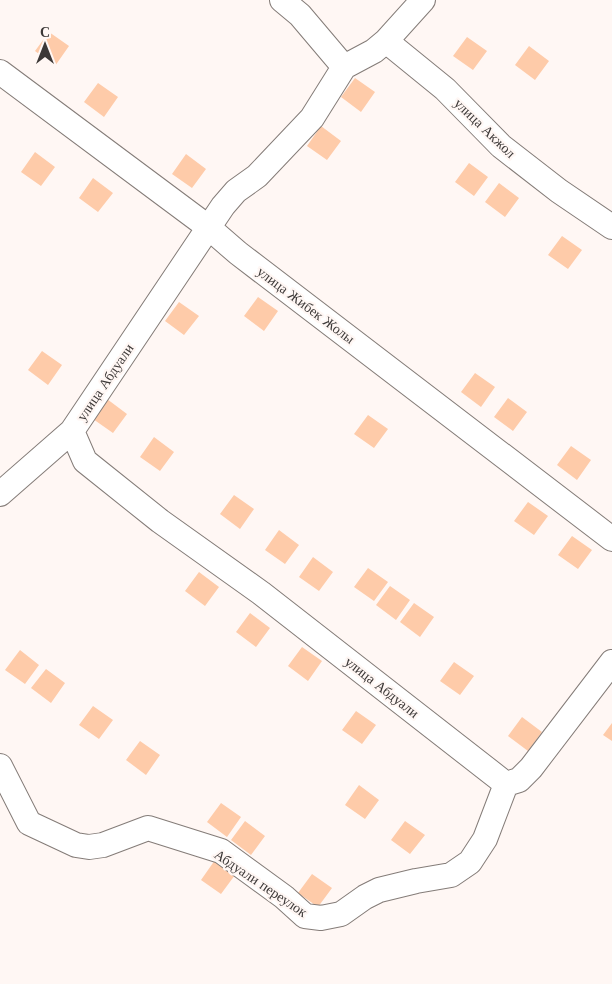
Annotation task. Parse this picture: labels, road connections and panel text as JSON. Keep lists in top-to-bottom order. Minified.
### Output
{"streets":{"street":["улица Акжол","улица Жибек Жолы","улица Абдуали","Абдуали переулок"]},"crossings":[["улица Акжол","улица Абдуали"],["улица Жибек Жолы","улица Абдуали"],["улица Абдуали","Абдуали переулок"]],"north":"top"}
